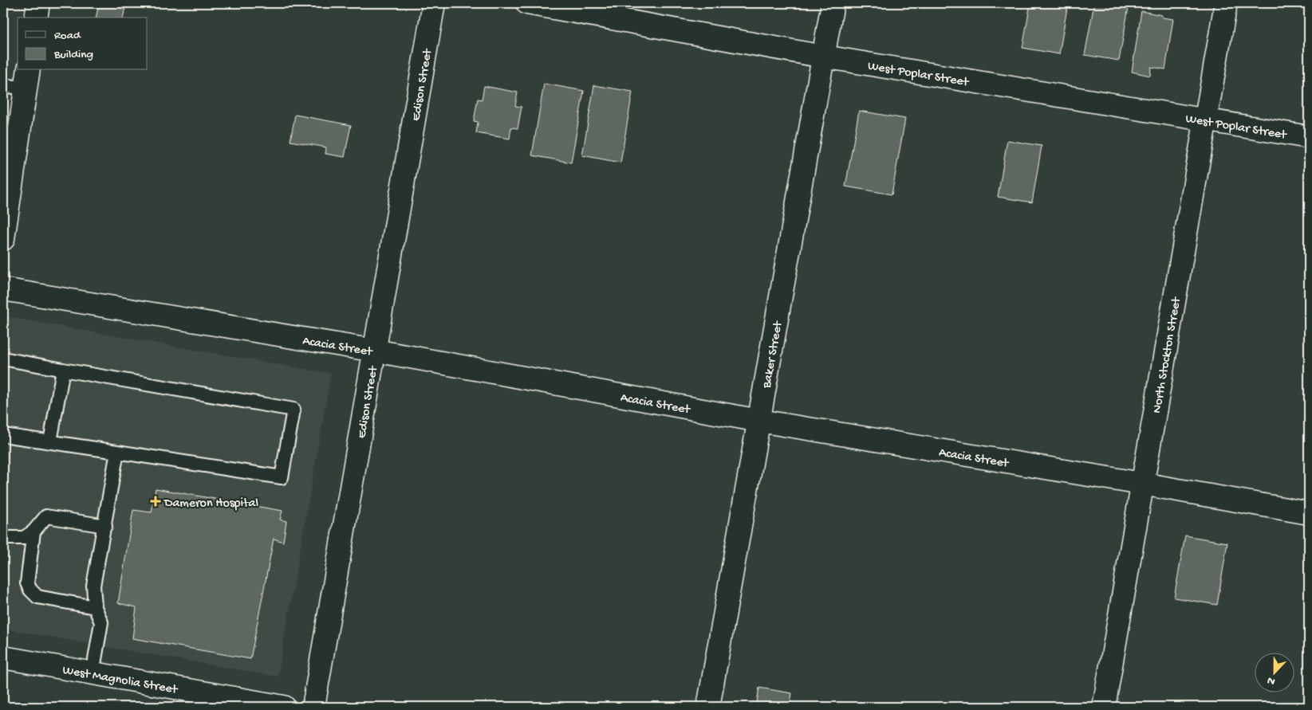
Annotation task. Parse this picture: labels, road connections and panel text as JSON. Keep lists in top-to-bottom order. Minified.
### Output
{"streets":{"street":["West Poplar Street","Edison Street","Acacia Street","North Stockton Street","Baker Street","West Magnolia Street"]},"crossings":[["West Poplar Street","North Stockton Street"],["West Poplar Street","Baker Street"],["Edison Street","Acacia Street"],["Acacia Street","North Stockton Street"],["Acacia Street","Baker Street"]],"places":{"health":["Dameron Hospital"]},"legend":["Road","Building"],"north":"bottom"}
